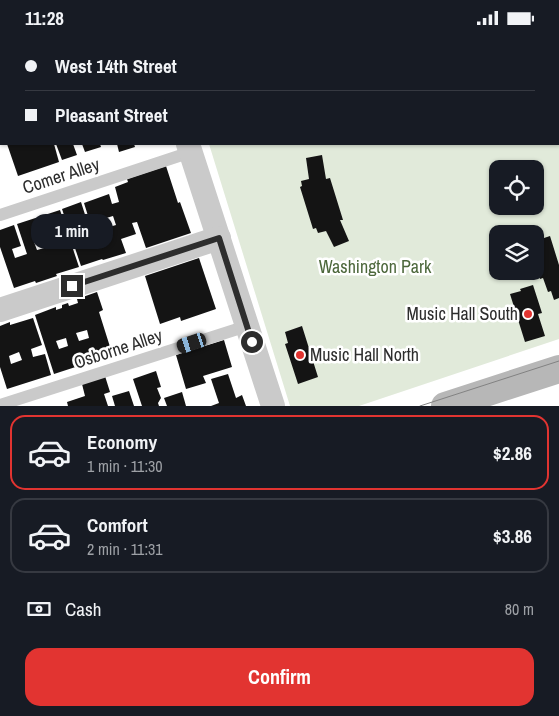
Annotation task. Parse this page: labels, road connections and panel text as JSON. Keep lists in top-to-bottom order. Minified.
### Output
{"streets":{"lane":["Comer Alley","Osborne Alley"]},"parks":["Washington Park"],"places":["Music Hall South","Music Hall North"],"page":{"status":"11:28","banner":["West 14th Street","Pleasant Street"],"bubble":"1 min","list":[{"name":"Economy","note":"1 min · 11:30","value":"$2.86"},{"name":"Comfort","note":"2 min · 11:31","value":"$3.86"}],"pay":["Cash","80 m"],"buttons":"Confirm"}}
